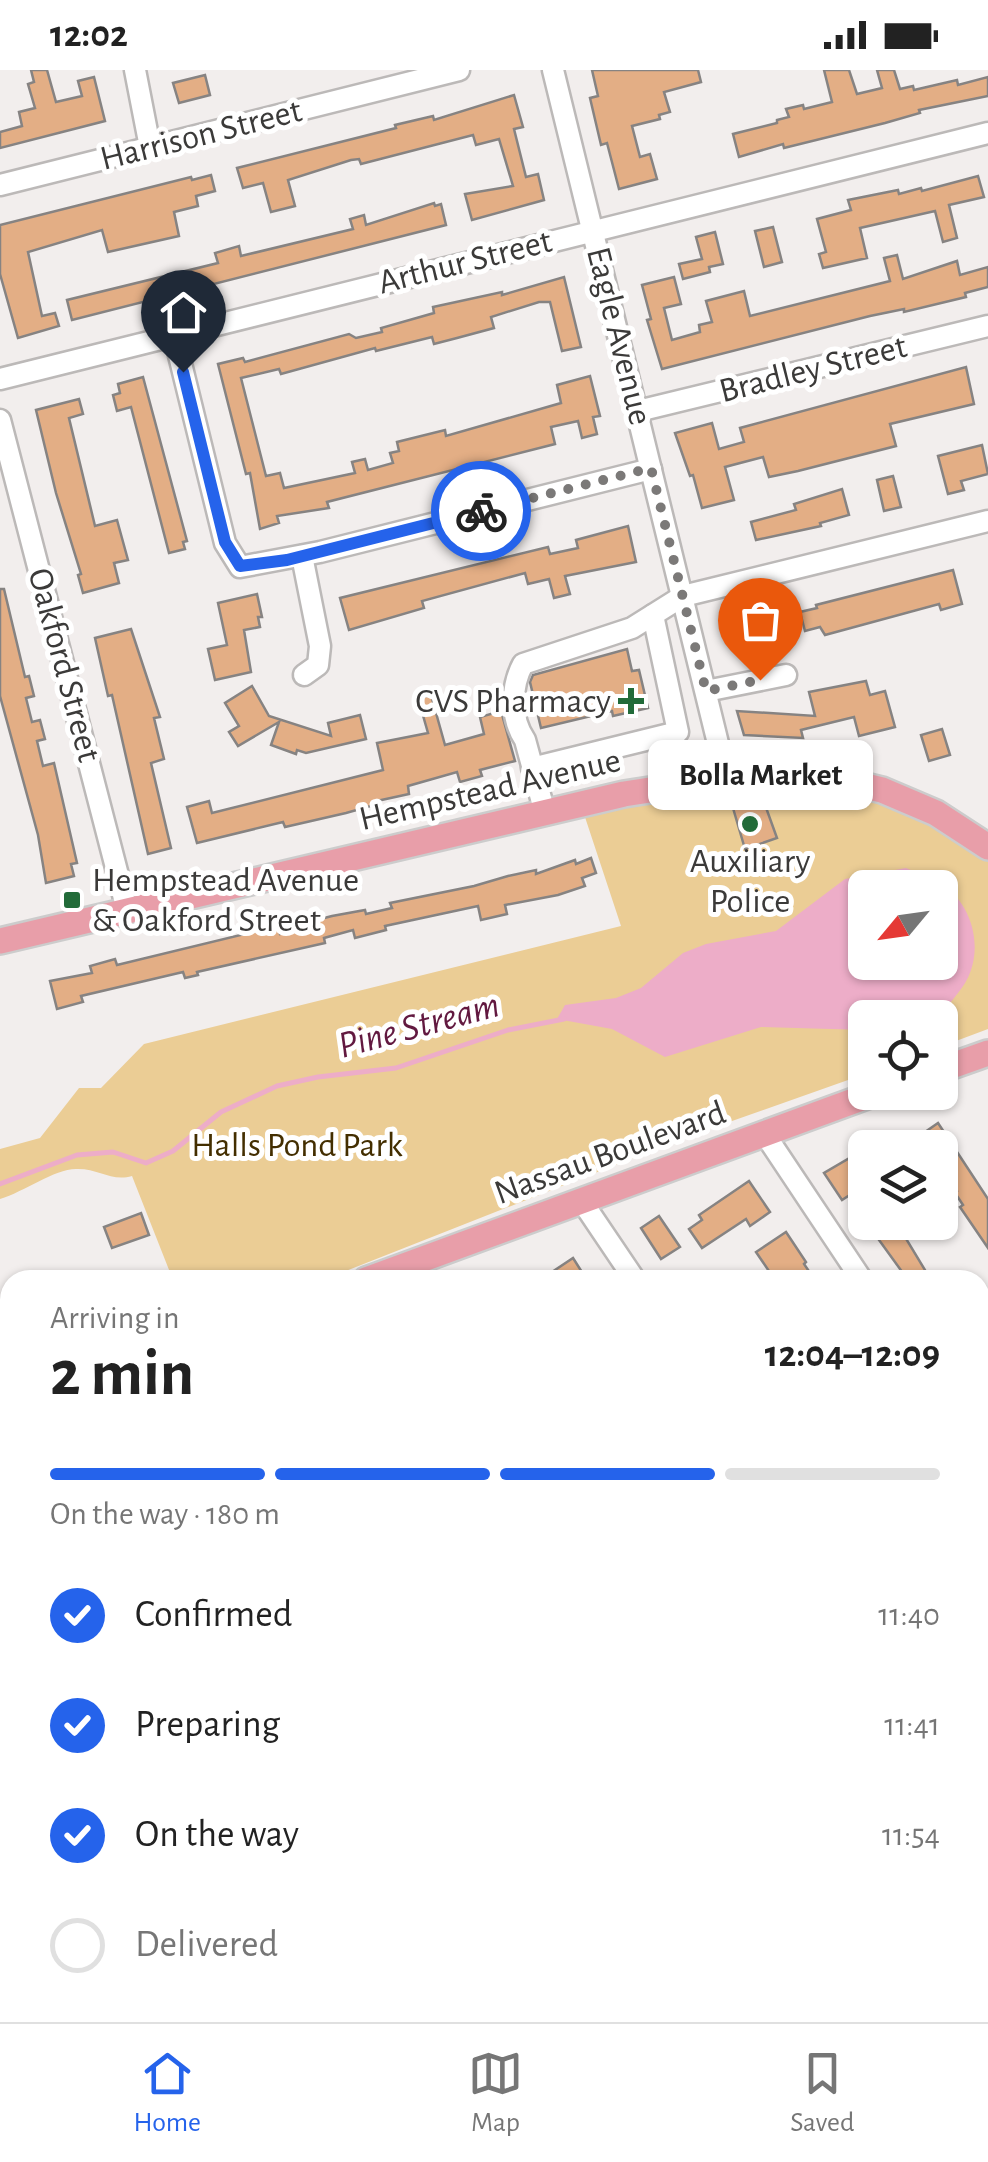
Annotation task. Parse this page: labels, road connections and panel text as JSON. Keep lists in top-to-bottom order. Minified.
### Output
{"streets":{"main road":["Hempstead Avenue","Nassau Boulevard"],"street":["Harrison Street","Arthur Street","Eagle Avenue","Bradley Street","Oakford Street"]},"crossings":[["Arthur Street","Eagle Avenue"],["Eagle Avenue","Bradley Street"],["Eagle Avenue","Hempstead Avenue"],["Oakford Street","Hempstead Avenue"]],"water":["Pine Stream"],"parks":["Halls Pond Park"],"places":{"other":["Bolla Market","Auxiliary Police"],"health":["CVS Pharmacy"],"transit":["Hempstead Avenue & Oakford Street"]},"north":"bottom left","page":{"status":"12:02","bubble":"Bolla Market","heading":["2 min","Arriving in","12:04–12:09"],"bar":"On the way · 180 m","list":[["Confirmed","11:40"],["Preparing","11:41"],["On the way","11:54"],"Delivered"],"tabs":["Home","Map","Saved"]}}
